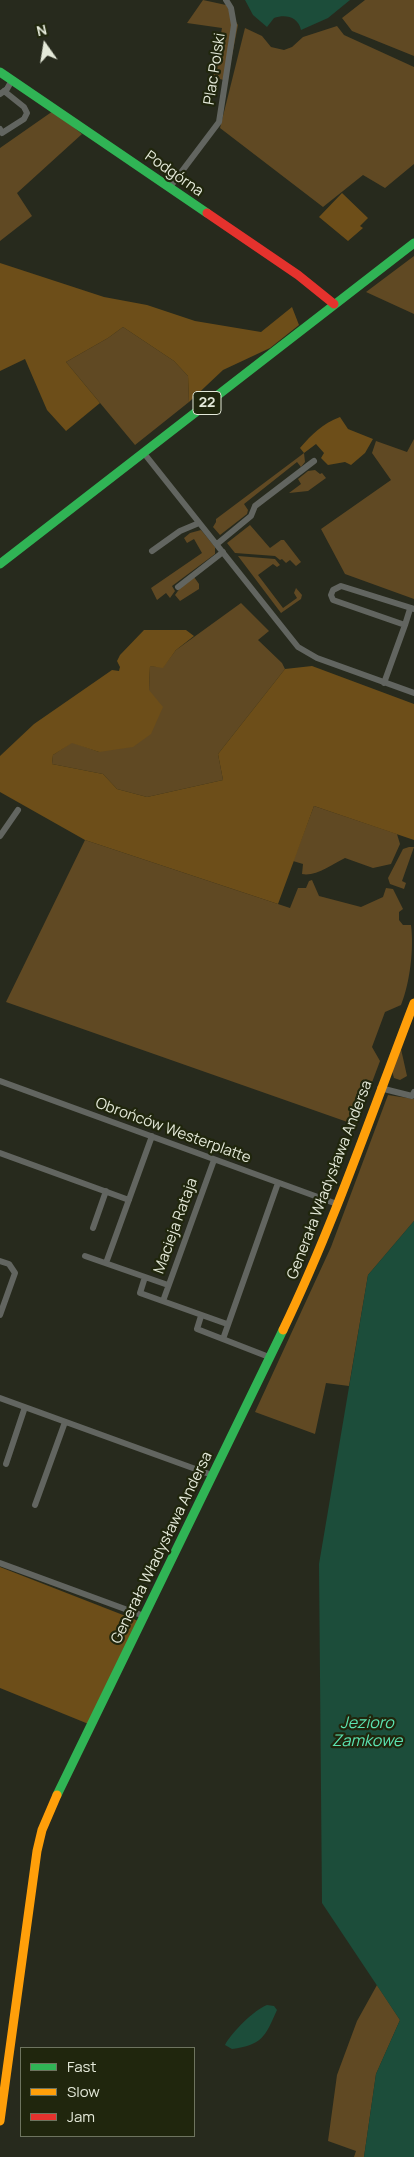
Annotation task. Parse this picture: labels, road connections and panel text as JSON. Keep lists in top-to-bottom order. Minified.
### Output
{"streets":{"main road":["Podgórna","22","Generała Władysława Andersa"],"street":["Plac Polski","Obrońców Westerplatte","Macieja Rataja"]},"crossings":[["Plac Polski","Podgórna"],["Podgórna","22"],["Obrońców Westerplatte","Generała Władysława Andersa"],["Obrońców Westerplatte","Macieja Rataja"]],"water":["Jezioro Zamkowe"],"legend":["Fast","Slow","Jam"],"north":"top"}
